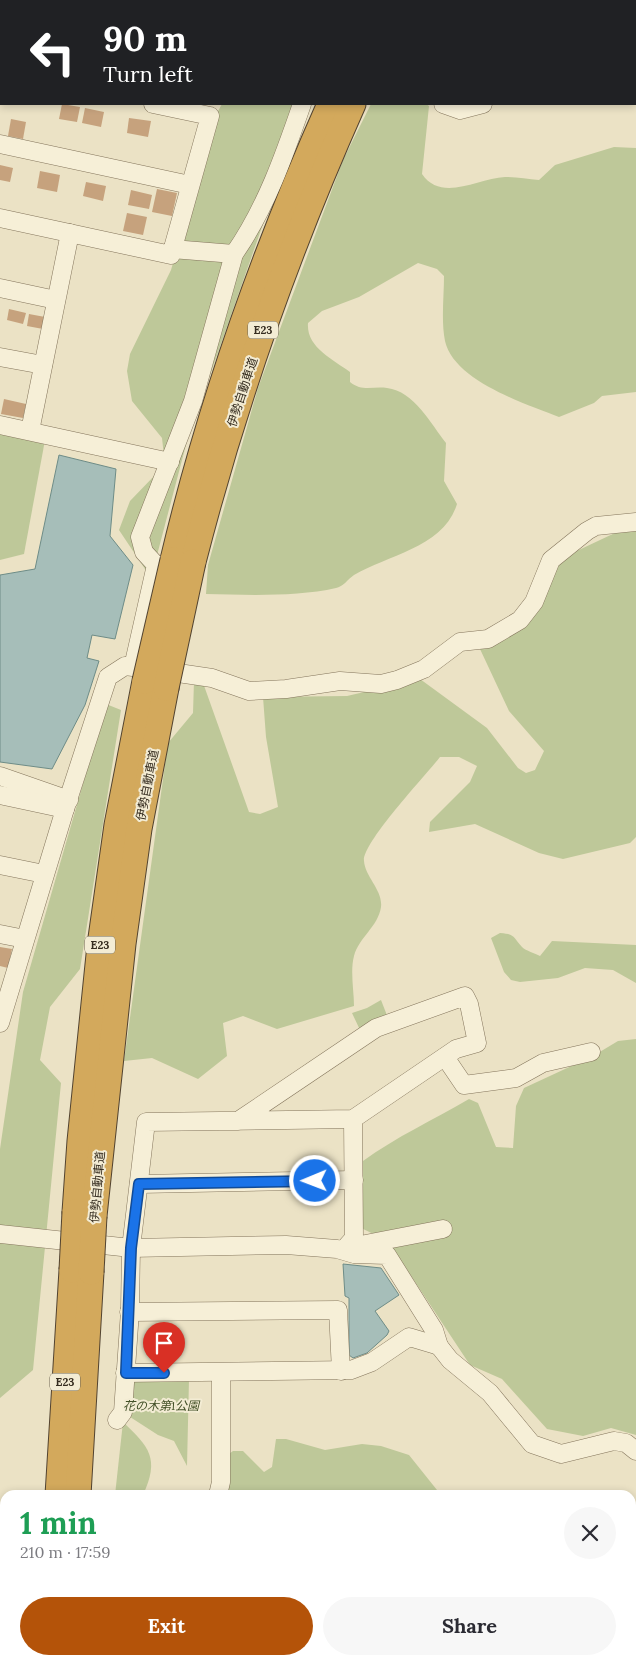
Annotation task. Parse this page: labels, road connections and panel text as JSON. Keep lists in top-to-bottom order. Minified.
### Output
{"streets":{"highway":["E23","伊勢自動車道"]},"parks":["花の木第1公園"],"page":{"turn":["90 m","Turn left"],"heading":["1 min","210 m · 17:59"],"buttons":["Exit","Share"]}}
